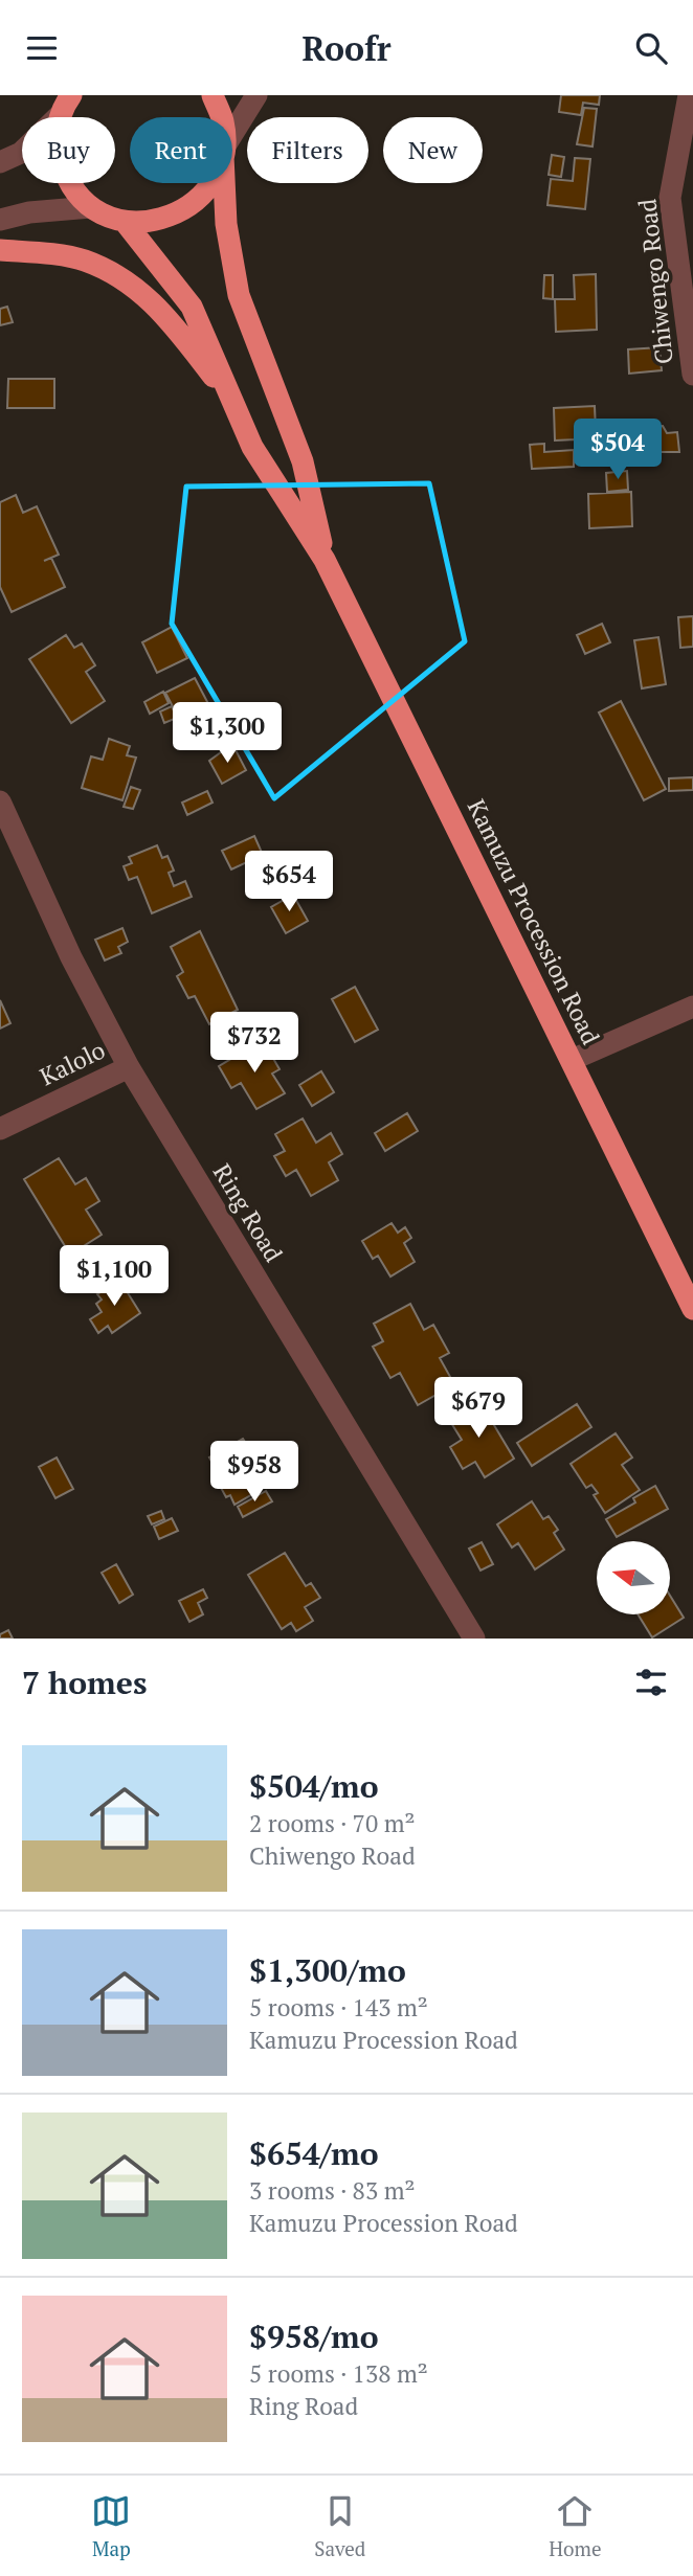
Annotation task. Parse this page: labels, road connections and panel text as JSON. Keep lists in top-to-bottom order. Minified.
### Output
{"streets":{"highway":["Kamuzu Procession Road"],"street":["Chiwengo Road","Kalolo","Ring Road"]},"crossings":[["Kalolo","Ring Road"]],"north":"left","page":{"header":"Roofr","chip":["Buy","Rent","Filters","New"],"price":["$504","$1,300","$654","$732","$1,100","$679","$958"],"heading":"7 homes","list":[{"name":"$504/mo","note":"2 rooms · 70 m² · Chiwengo Road"},{"name":"$1,300/mo","note":"5 rooms · 143 m² · Kamuzu Procession Road"},{"name":"$654/mo","note":"3 rooms · 83 m² · Kamuzu Procession Road"},{"name":"$958/mo","note":"5 rooms · 138 m² · Ring Road"}],"tabs":["Map","Saved","Home"]}}
